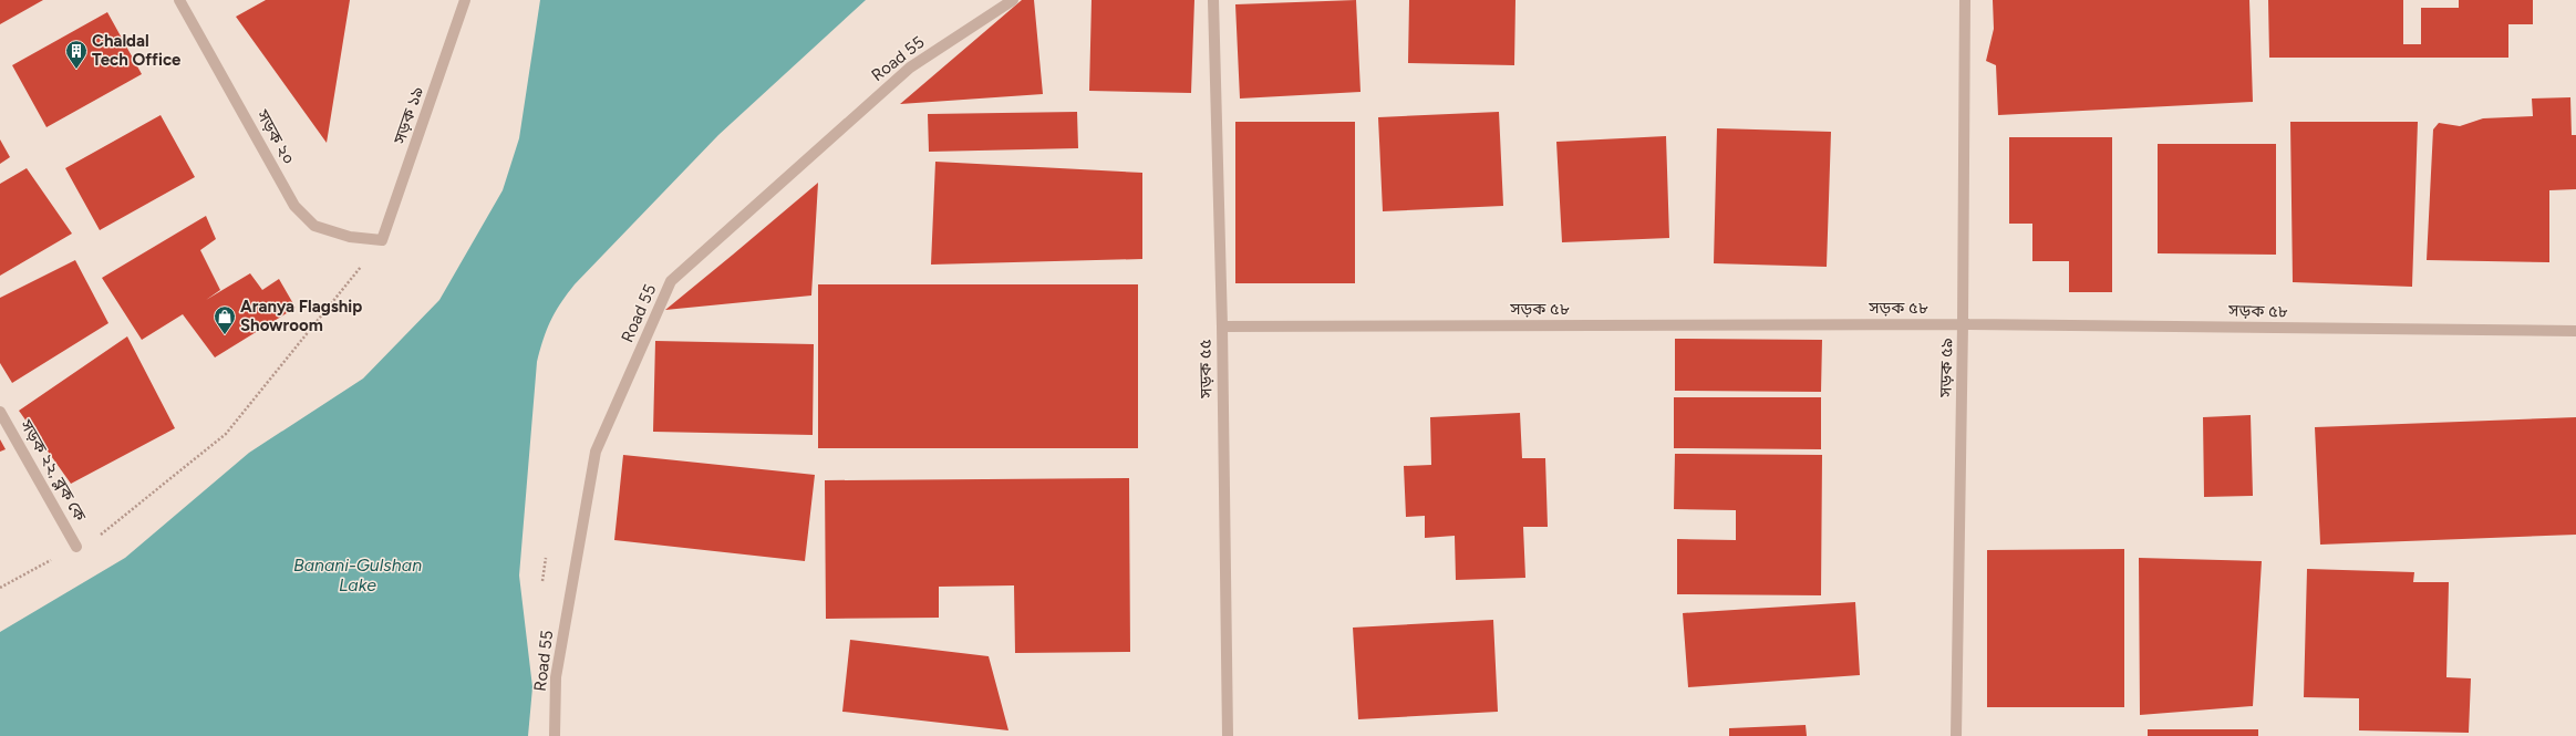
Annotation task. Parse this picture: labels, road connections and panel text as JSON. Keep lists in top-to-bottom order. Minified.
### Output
{"streets":{"street":["Road 55","সড়ক ১৯","সড়ক ২০","সড়ক ৫৮","সড়ক ৫৯","সড়ক ৫৫","সড়ক ২২, ব্লক কে"]},"crossings":[["সড়ক ১৯","সড়ক ২০"],["সড়ক ৫৮","সড়ক ৫৯"],["সড়ক ৫৮","সড়ক ৫৫"]],"water":["Banani-Gulshan Lake"],"places":{"building":["Chaldal Tech Office"],"shop":["Aranya Flagship Showroom"]}}
